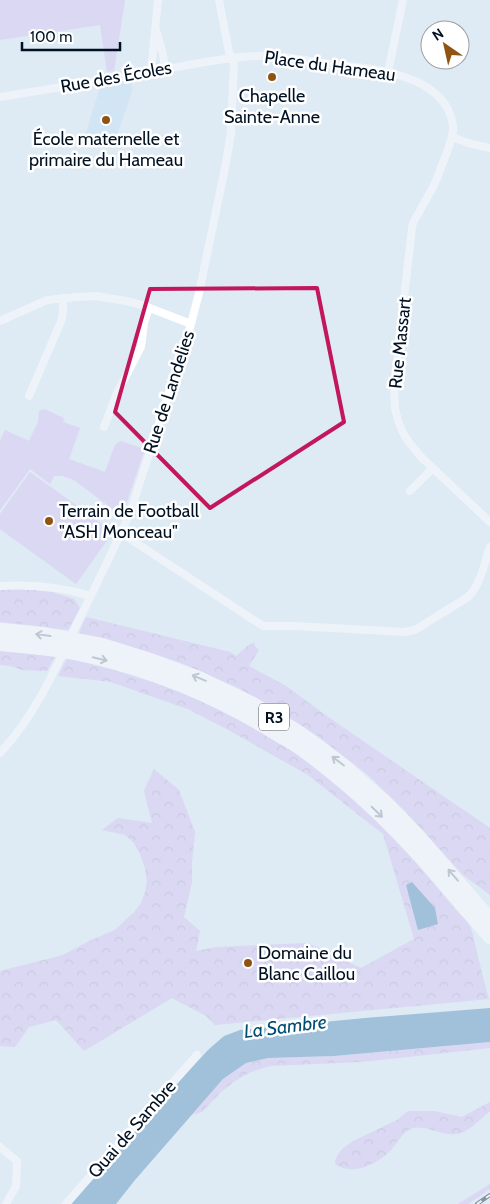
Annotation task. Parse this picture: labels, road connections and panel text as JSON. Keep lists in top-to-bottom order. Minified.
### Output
{"streets":{"highway":["R3"],"street":["Place du Hameau","Rue des Écoles","Rue Massart","Rue de Landelies","Quai de Sambre"]},"crossings":[["Place du Hameau","Rue des Écoles"],["Place du Hameau","Rue Massart"],["Place du Hameau","Rue de Landelies"],["Rue des Écoles","Rue de Landelies"]],"water":["La Sambre"],"places":["Chapelle Sainte-Anne","École maternelle et primaire du Hameau","Terrain de Football \"ASH Monceau\"","Domaine du Blanc Caillou"],"scale_bar":"100 m","north":"top left"}
